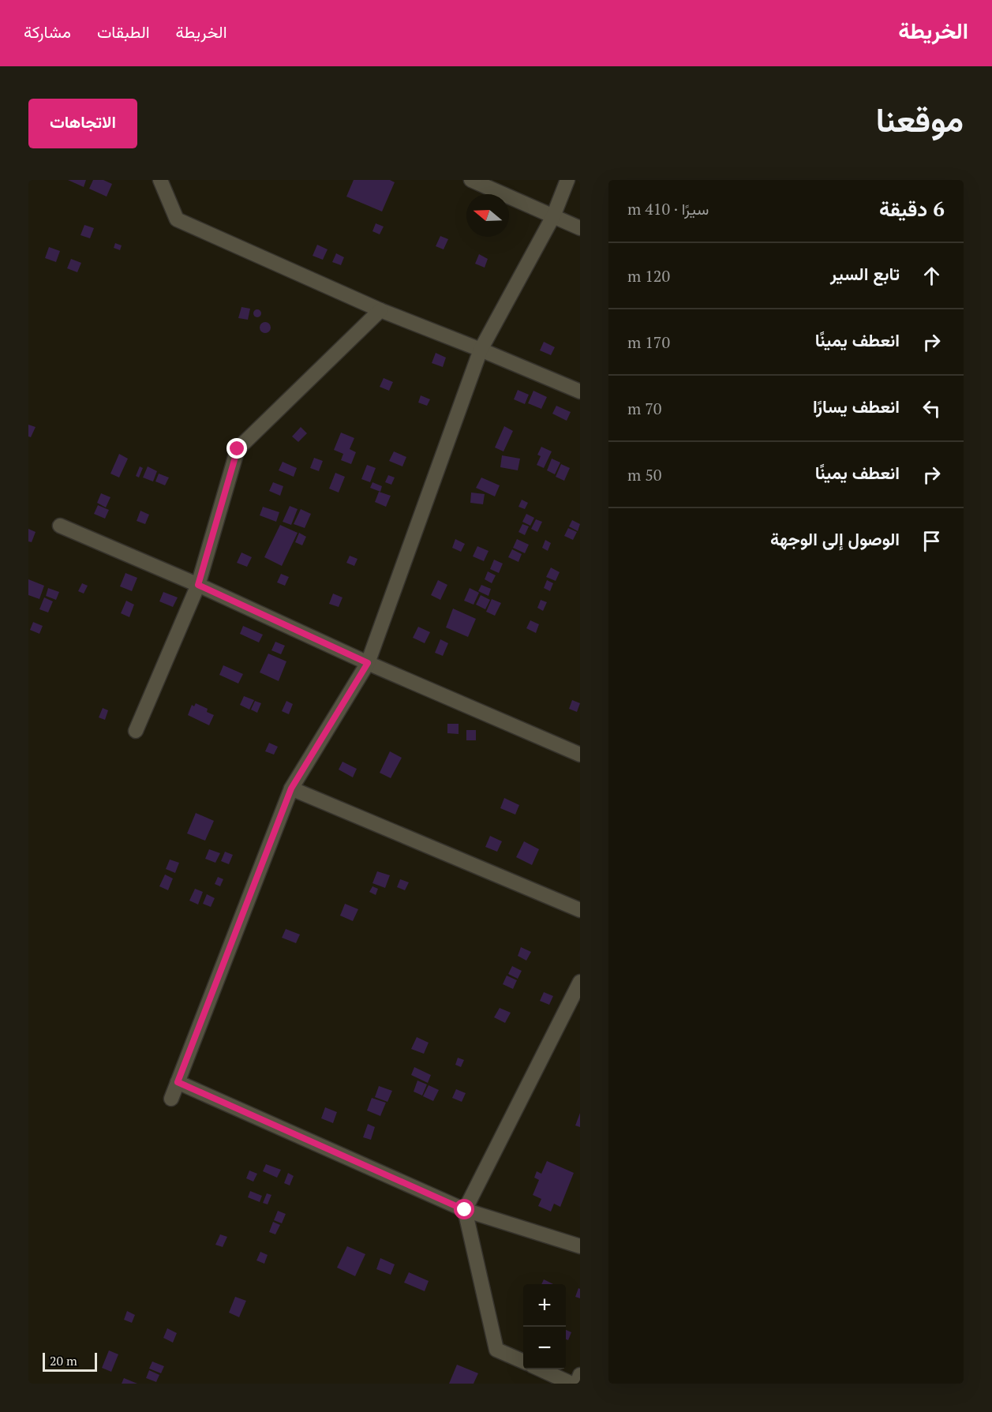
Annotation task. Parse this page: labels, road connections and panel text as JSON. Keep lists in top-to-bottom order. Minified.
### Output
{"scale_bar":"20 m","north":"left","page":{"header":"الخريطة","nav":["الخريطة","الطبقات","مشاركة"],"title":"موقعنا","buttons":"الاتجاهات","heading":["6 دقيقة","سيرًا · 410 m"],"list":[["تابع السير","120 m"],["انعطف يمينًا","170 m"],["انعطف يسارًا","70 m"],["انعطف يمينًا","50 m"],"الوصول إلى الوجهة"],"map_buttons":["+","−"],"scale":"20 m"}}
